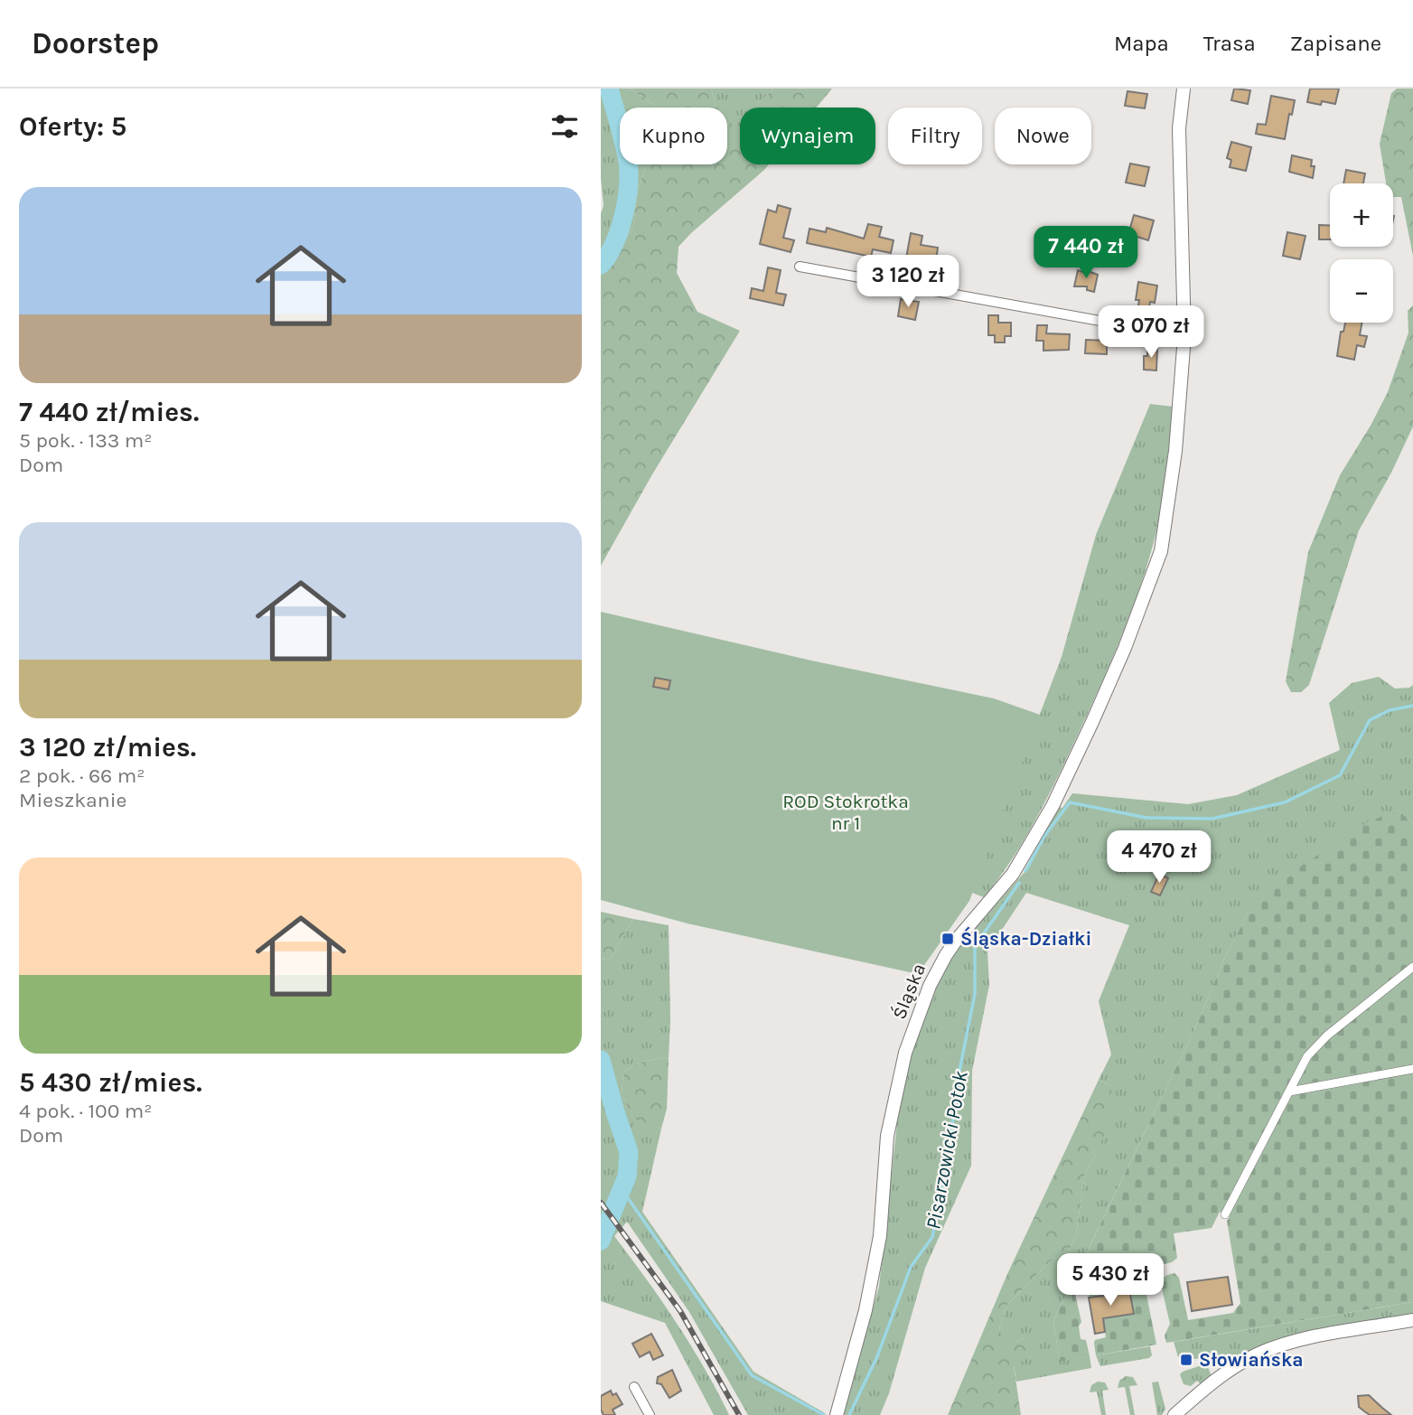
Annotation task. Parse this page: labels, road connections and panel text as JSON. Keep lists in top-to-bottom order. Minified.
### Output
{"streets":{"street":["Śląska"]},"water":["Pisarzowicki Potok"],"parks":["ROD Stokrotka nr 1"],"places":{"transit":["Śląska-Działki","Słowiańska"]},"page":{"header":"Doorstep","nav":["Mapa","Trasa","Zapisane"],"heading":"Oferty: 5","chip":["Kupno","Wynajem","Filtry","Nowe"],"list":[{"name":"7 440 zł/mies.","note":"5 pok. · 133 m² · Dom"},{"name":"3 120 zł/mies.","note":"2 pok. · 66 m² · Mieszkanie"},{"name":"5 430 zł/mies.","note":"4 pok. · 100 m² · Dom"}],"map_buttons":["+","−"],"price":["7 440 zł","3 120 zł","3 070 zł","4 470 zł","5 430 zł"]}}
